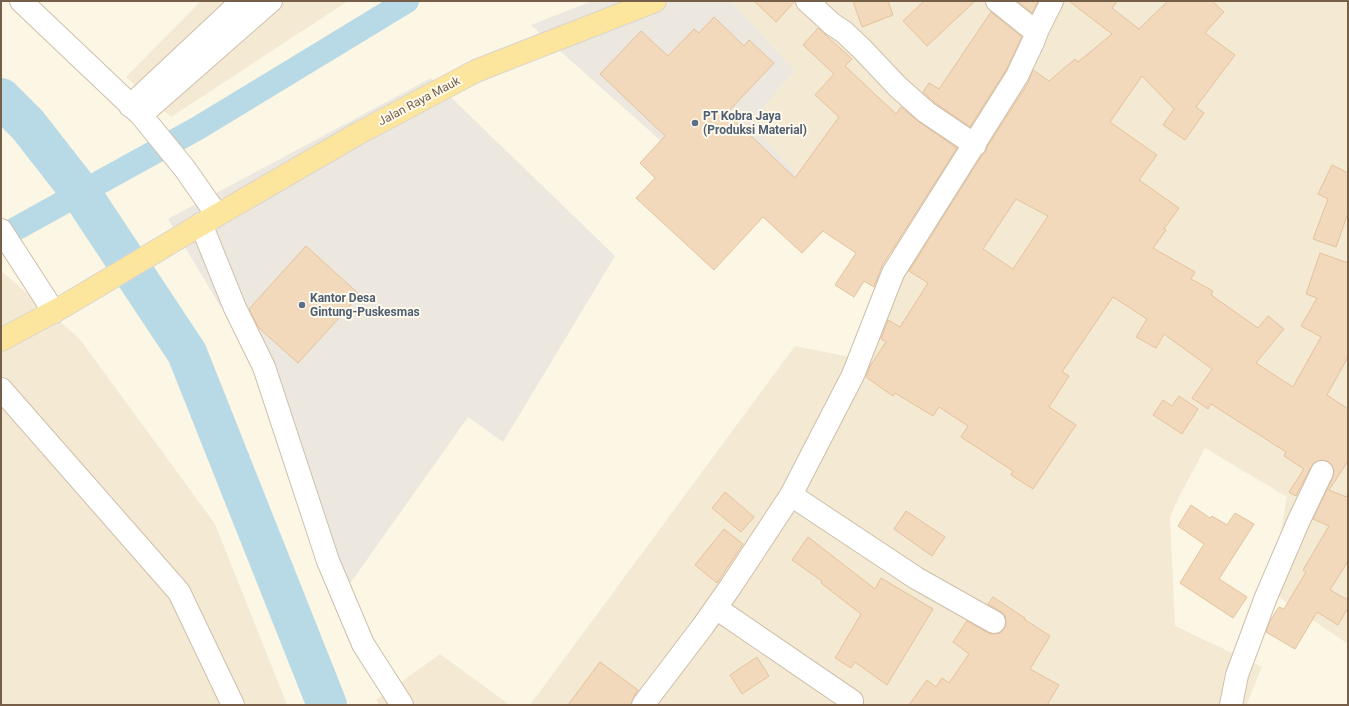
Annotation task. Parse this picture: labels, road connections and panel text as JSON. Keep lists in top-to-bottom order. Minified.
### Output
{"streets":{"main road":["Jalan Raya Mauk"]},"places":["PT Kobra Jaya (Produksi Material)","Kantor Desa Gintung-Puskesmas"]}
